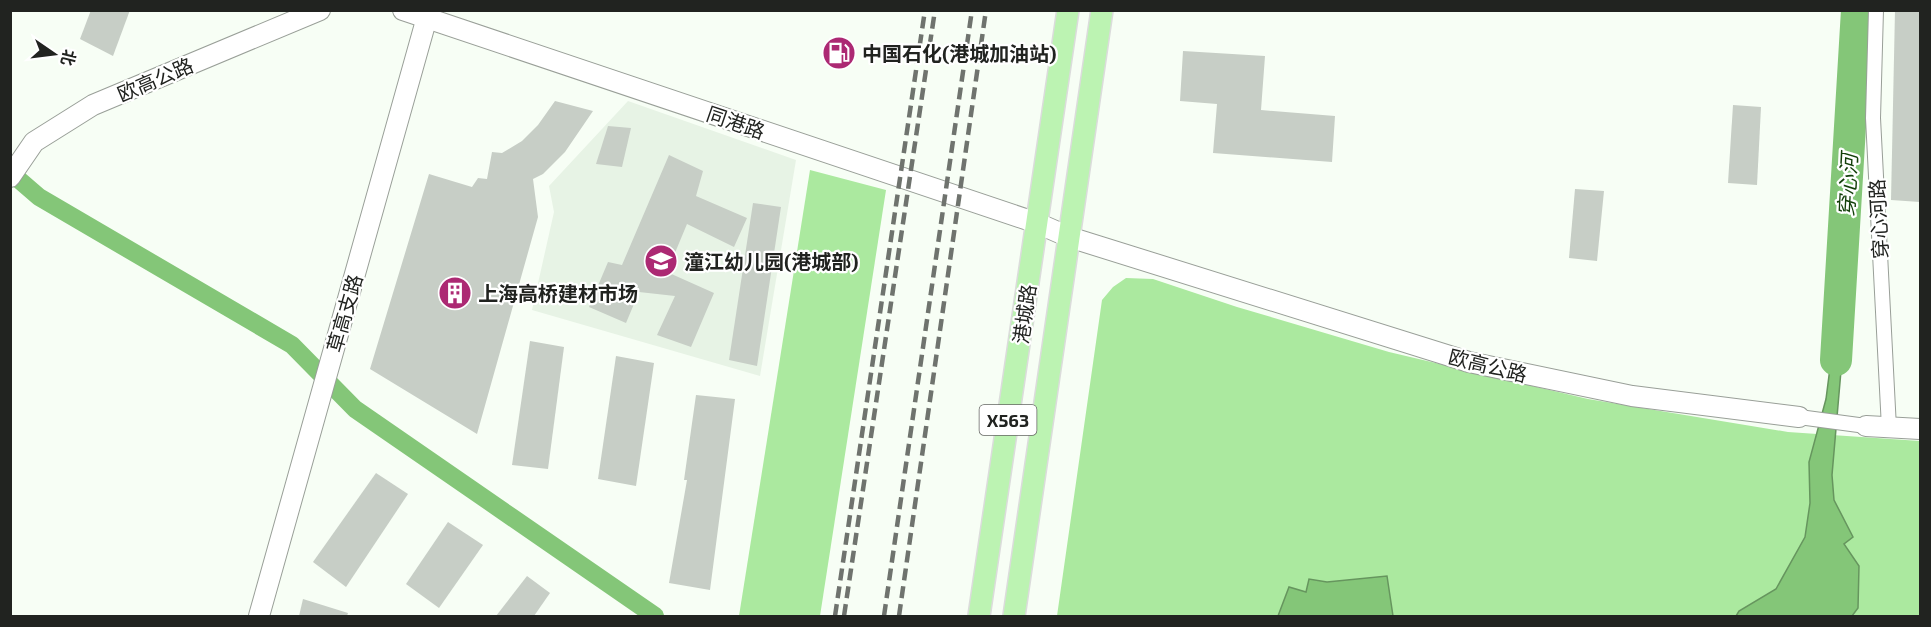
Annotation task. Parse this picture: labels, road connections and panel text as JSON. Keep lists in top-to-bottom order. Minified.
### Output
{"streets":{"main road":["港城路","X563"],"street":["欧高公路","同港路","穿心河路","草高支路"]},"crossings":[["欧高公路","同港路"],["欧高公路","穿心河路"],["欧高公路","港城路"],["同港路","草高支路"],["同港路","港城路"]],"water":["穿心河"],"places":{"fuel station":["中国石化(港城加油站)"],"school or university":["潼江幼儿园(港城部)"],"building":["上海高桥建材市场"]},"north":"right"}
